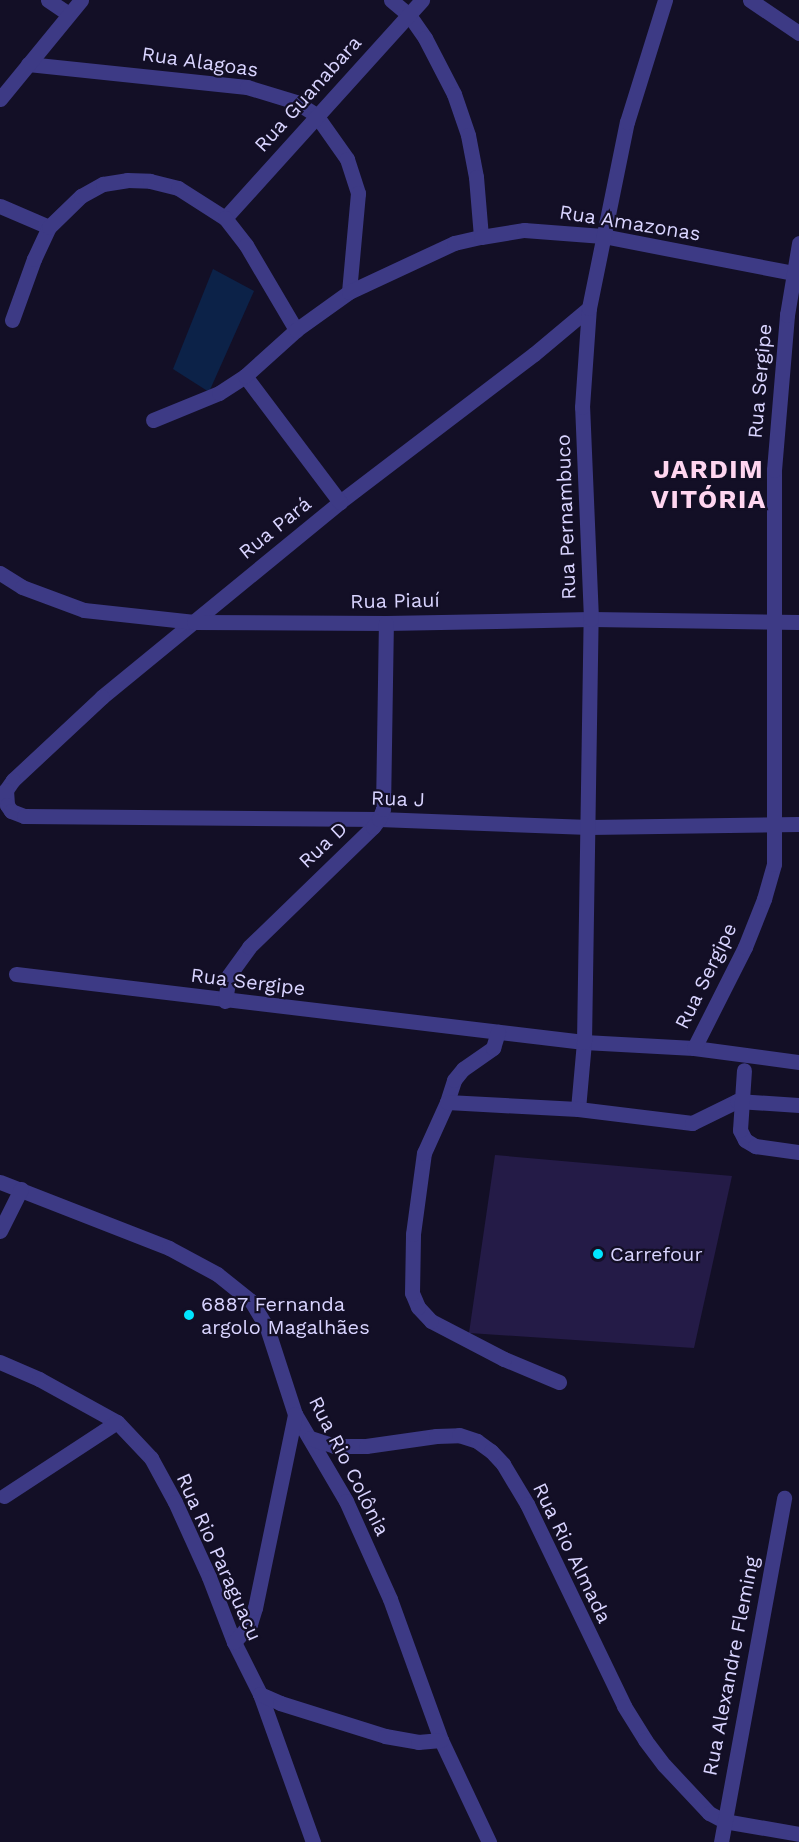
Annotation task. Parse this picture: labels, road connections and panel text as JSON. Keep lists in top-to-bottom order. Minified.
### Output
{"streets":{"street":["Rua Alagoas","Rua Guanabara","Rua Amazonas","Rua Sergipe","Rua Pernambuco","Rua Pará","Rua Piauí","Rua J","Rua D","Rua Rio Colônia","Rua Rio Almada","Rua Rio Paraguacu","Rua Alexandre Fleming"]},"crossings":[["Rua Alagoas","Rua Guanabara"],["Rua Alagoas","Rua Amazonas"],["Rua Amazonas","Rua Sergipe"],["Rua Amazonas","Rua Pernambuco"],["Rua Sergipe","Rua Pernambuco"],["Rua Sergipe","Rua Piauí"],["Rua Sergipe","Rua J"],["Rua Sergipe","Rua D"],["Rua Pernambuco","Rua Pará"],["Rua Pernambuco","Rua Piauí"],["Rua Pernambuco","Rua J"],["Rua Pará","Rua Piauí"],["Rua Pará","Rua J"],["Rua J","Rua D"],["Rua Rio Colônia","Rua Rio Almada"],["Rua Rio Almada","Rua Alexandre Fleming"]],"districts":["JARDIM VITÓRIA"],"places":["Carrefour","6887 Fernanda argolo Magalhães"]}
